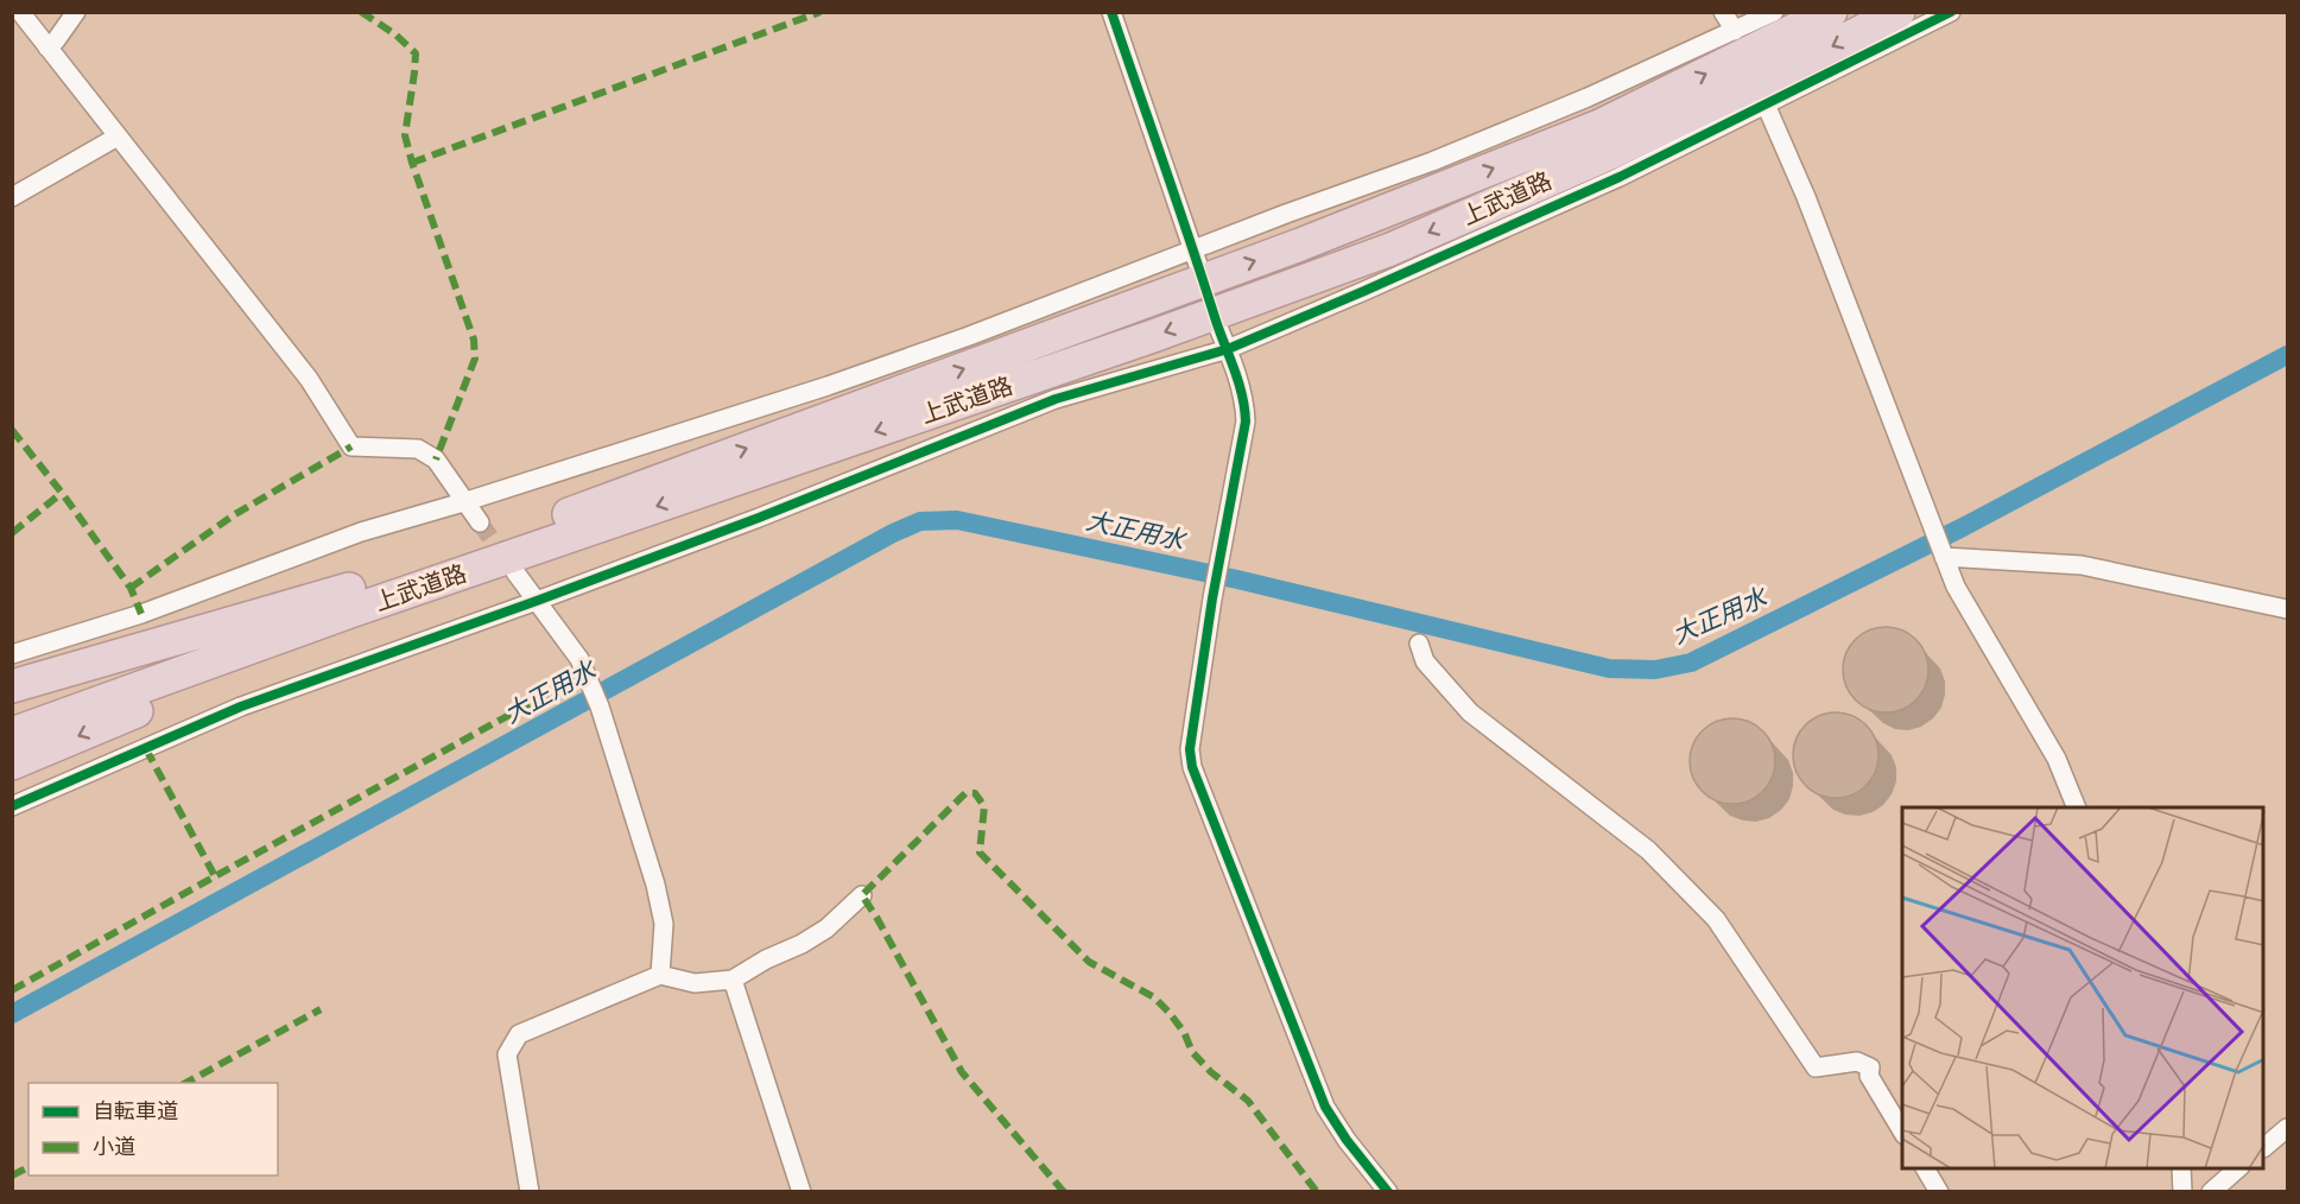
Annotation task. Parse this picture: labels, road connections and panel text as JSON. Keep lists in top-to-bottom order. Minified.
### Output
{"streets":{"highway":["上武道路"]},"water":["大正用水"],"legend":["自転車道","小道"]}
